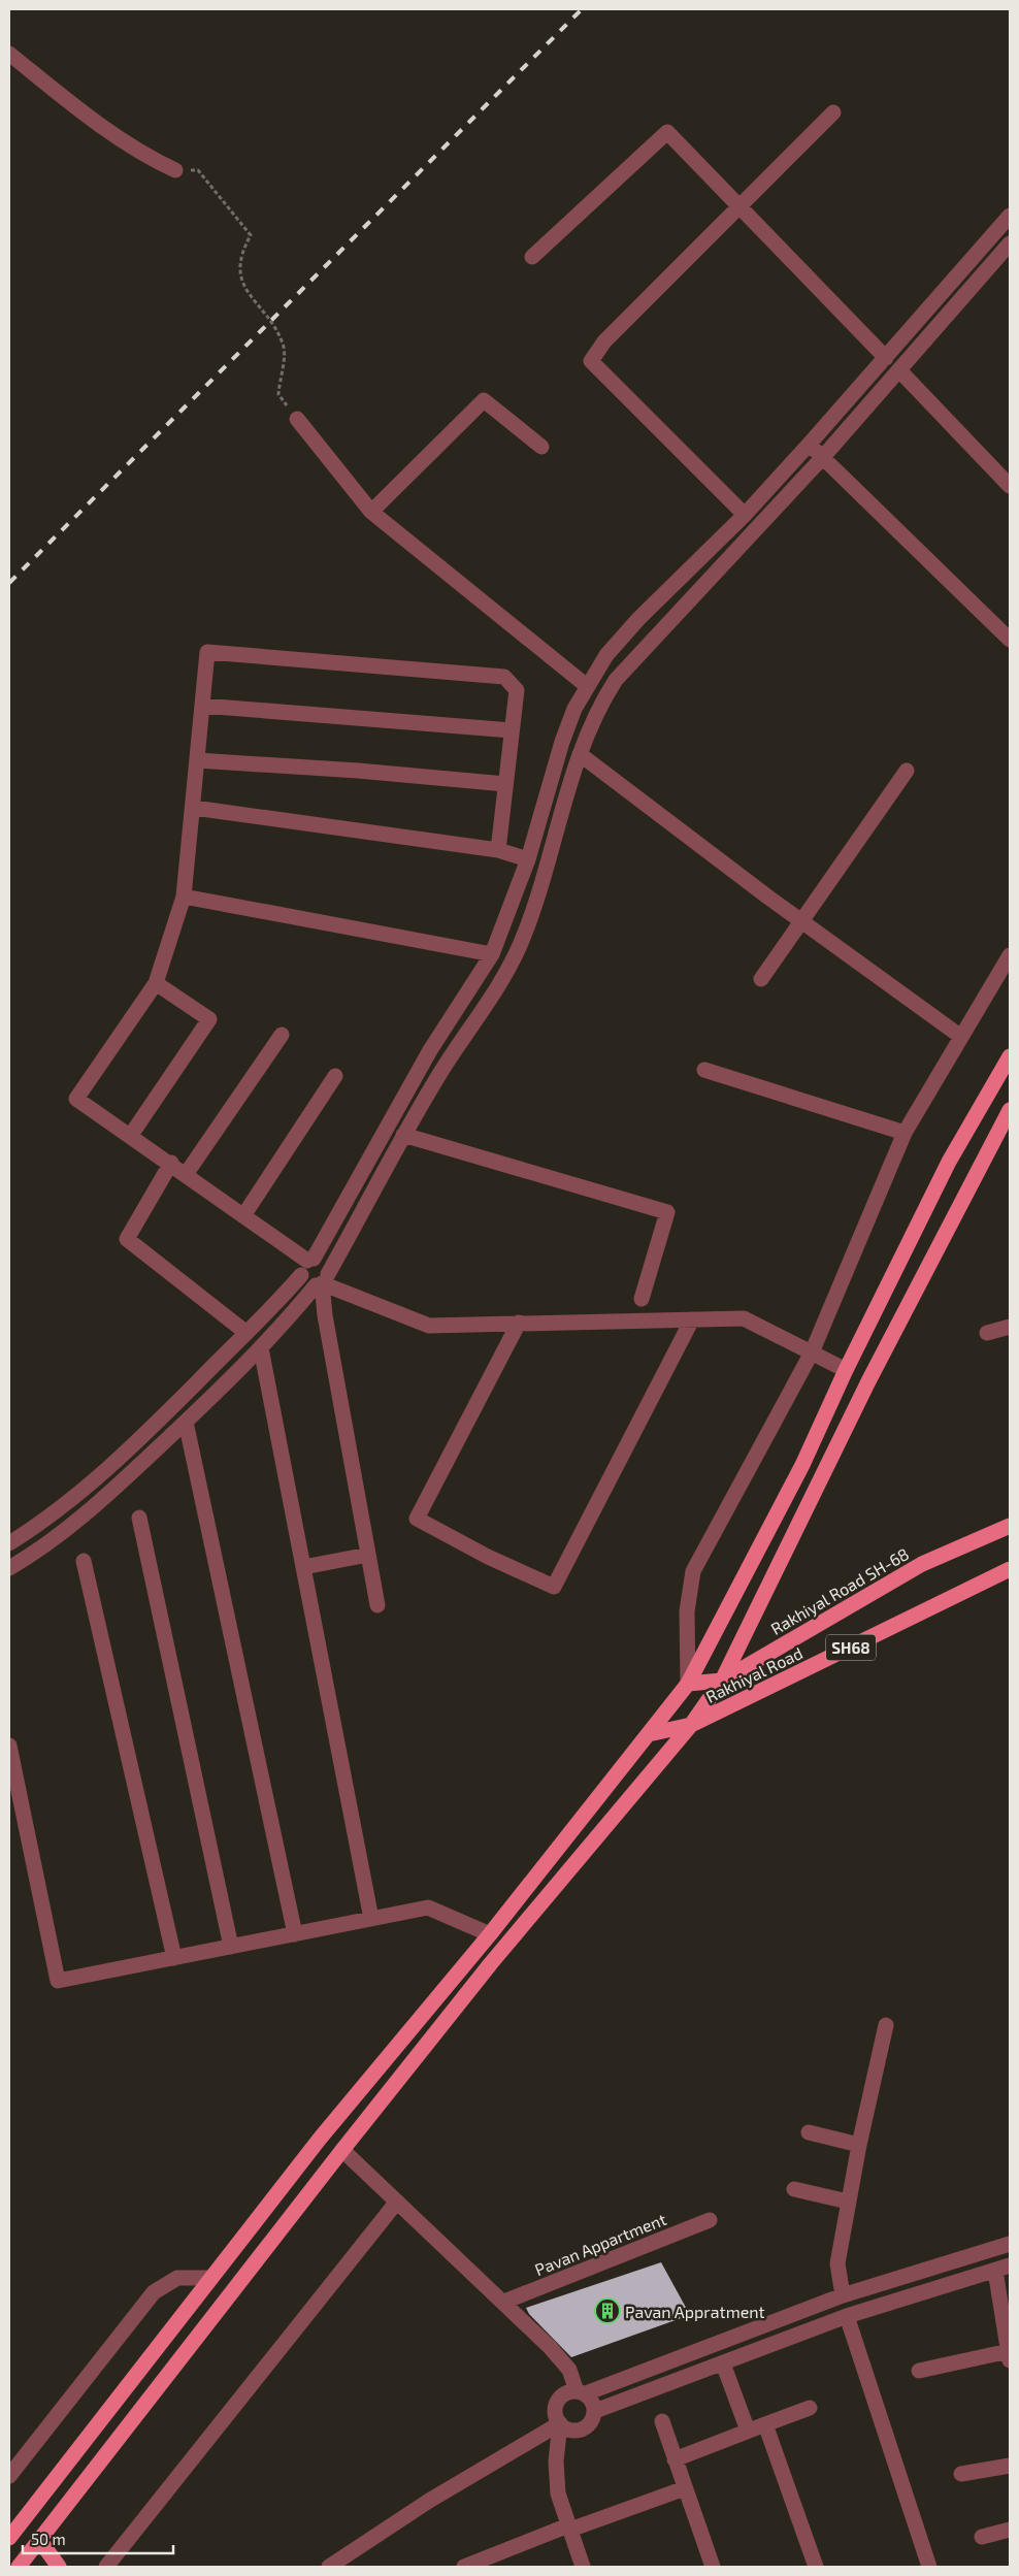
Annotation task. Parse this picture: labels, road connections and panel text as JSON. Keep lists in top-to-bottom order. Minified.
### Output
{"streets":{"main road":["Rakhiyal Road SH-68","SH68","Rakhiyal Road"],"street":["Pavan Appartment"]},"places":{"building":["Pavan Appratment"]},"scale_bar":"50 m"}
